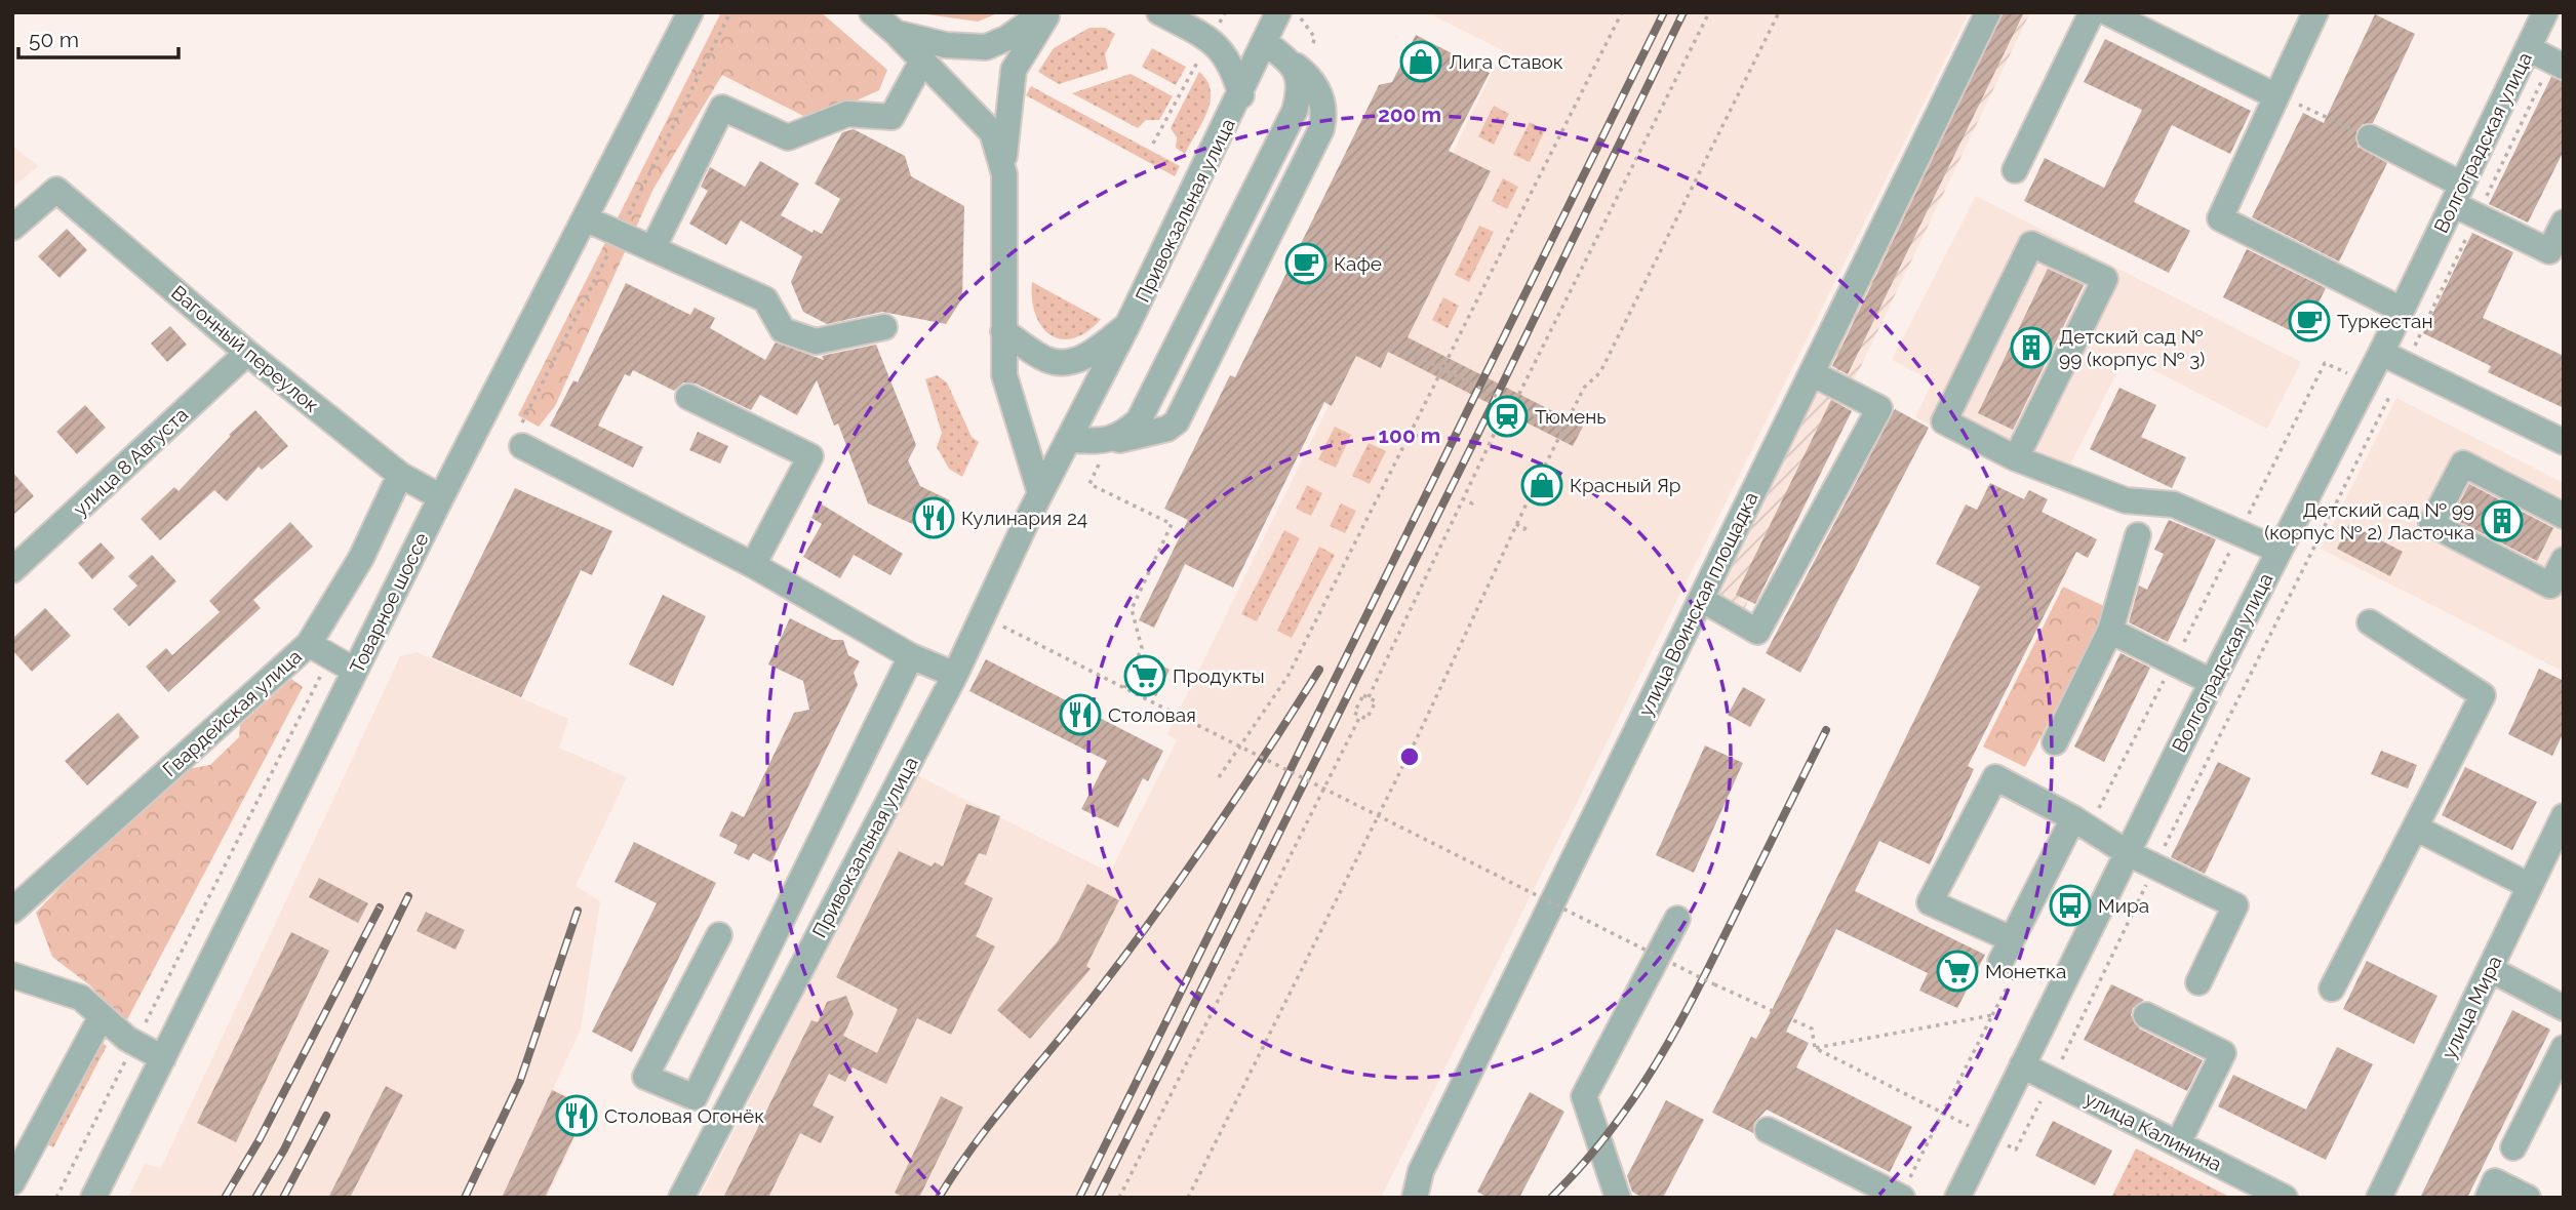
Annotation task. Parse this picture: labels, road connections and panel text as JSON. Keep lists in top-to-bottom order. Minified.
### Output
{"streets":{"street":["Волгоградская улица","Привокзальная улица","Вагонный переулок","улица 8 Августа","Товарное шоссе","улица Воинская площадка","Гвардейская улица","улица Мира","улица Калинина"]},"crossings":[["Волгоградская улица","улица Калинина"],["Вагонный переулок","улица 8 Августа"],["Вагонный переулок","Товарное шоссе"],["Вагонный переулок","Гвардейская улица"]],"places":{"shop":["Лига Ставок","Красный Яр"],"cafe":["Кафе","Туркестан"],"building":["Детский сад № 99 (корпус № 3)","Детский сад № 99 (корпус № 2) Ласточка"],"station":["Тюмень"],"restaurant":["Кулинария 24","Столовая","Столовая Огонёк"],"supermarket":["Продукты","Монетка"],"bus stop":["Мира"]},"scale_bar":"50 m","rings":["200 m","100 m"]}
